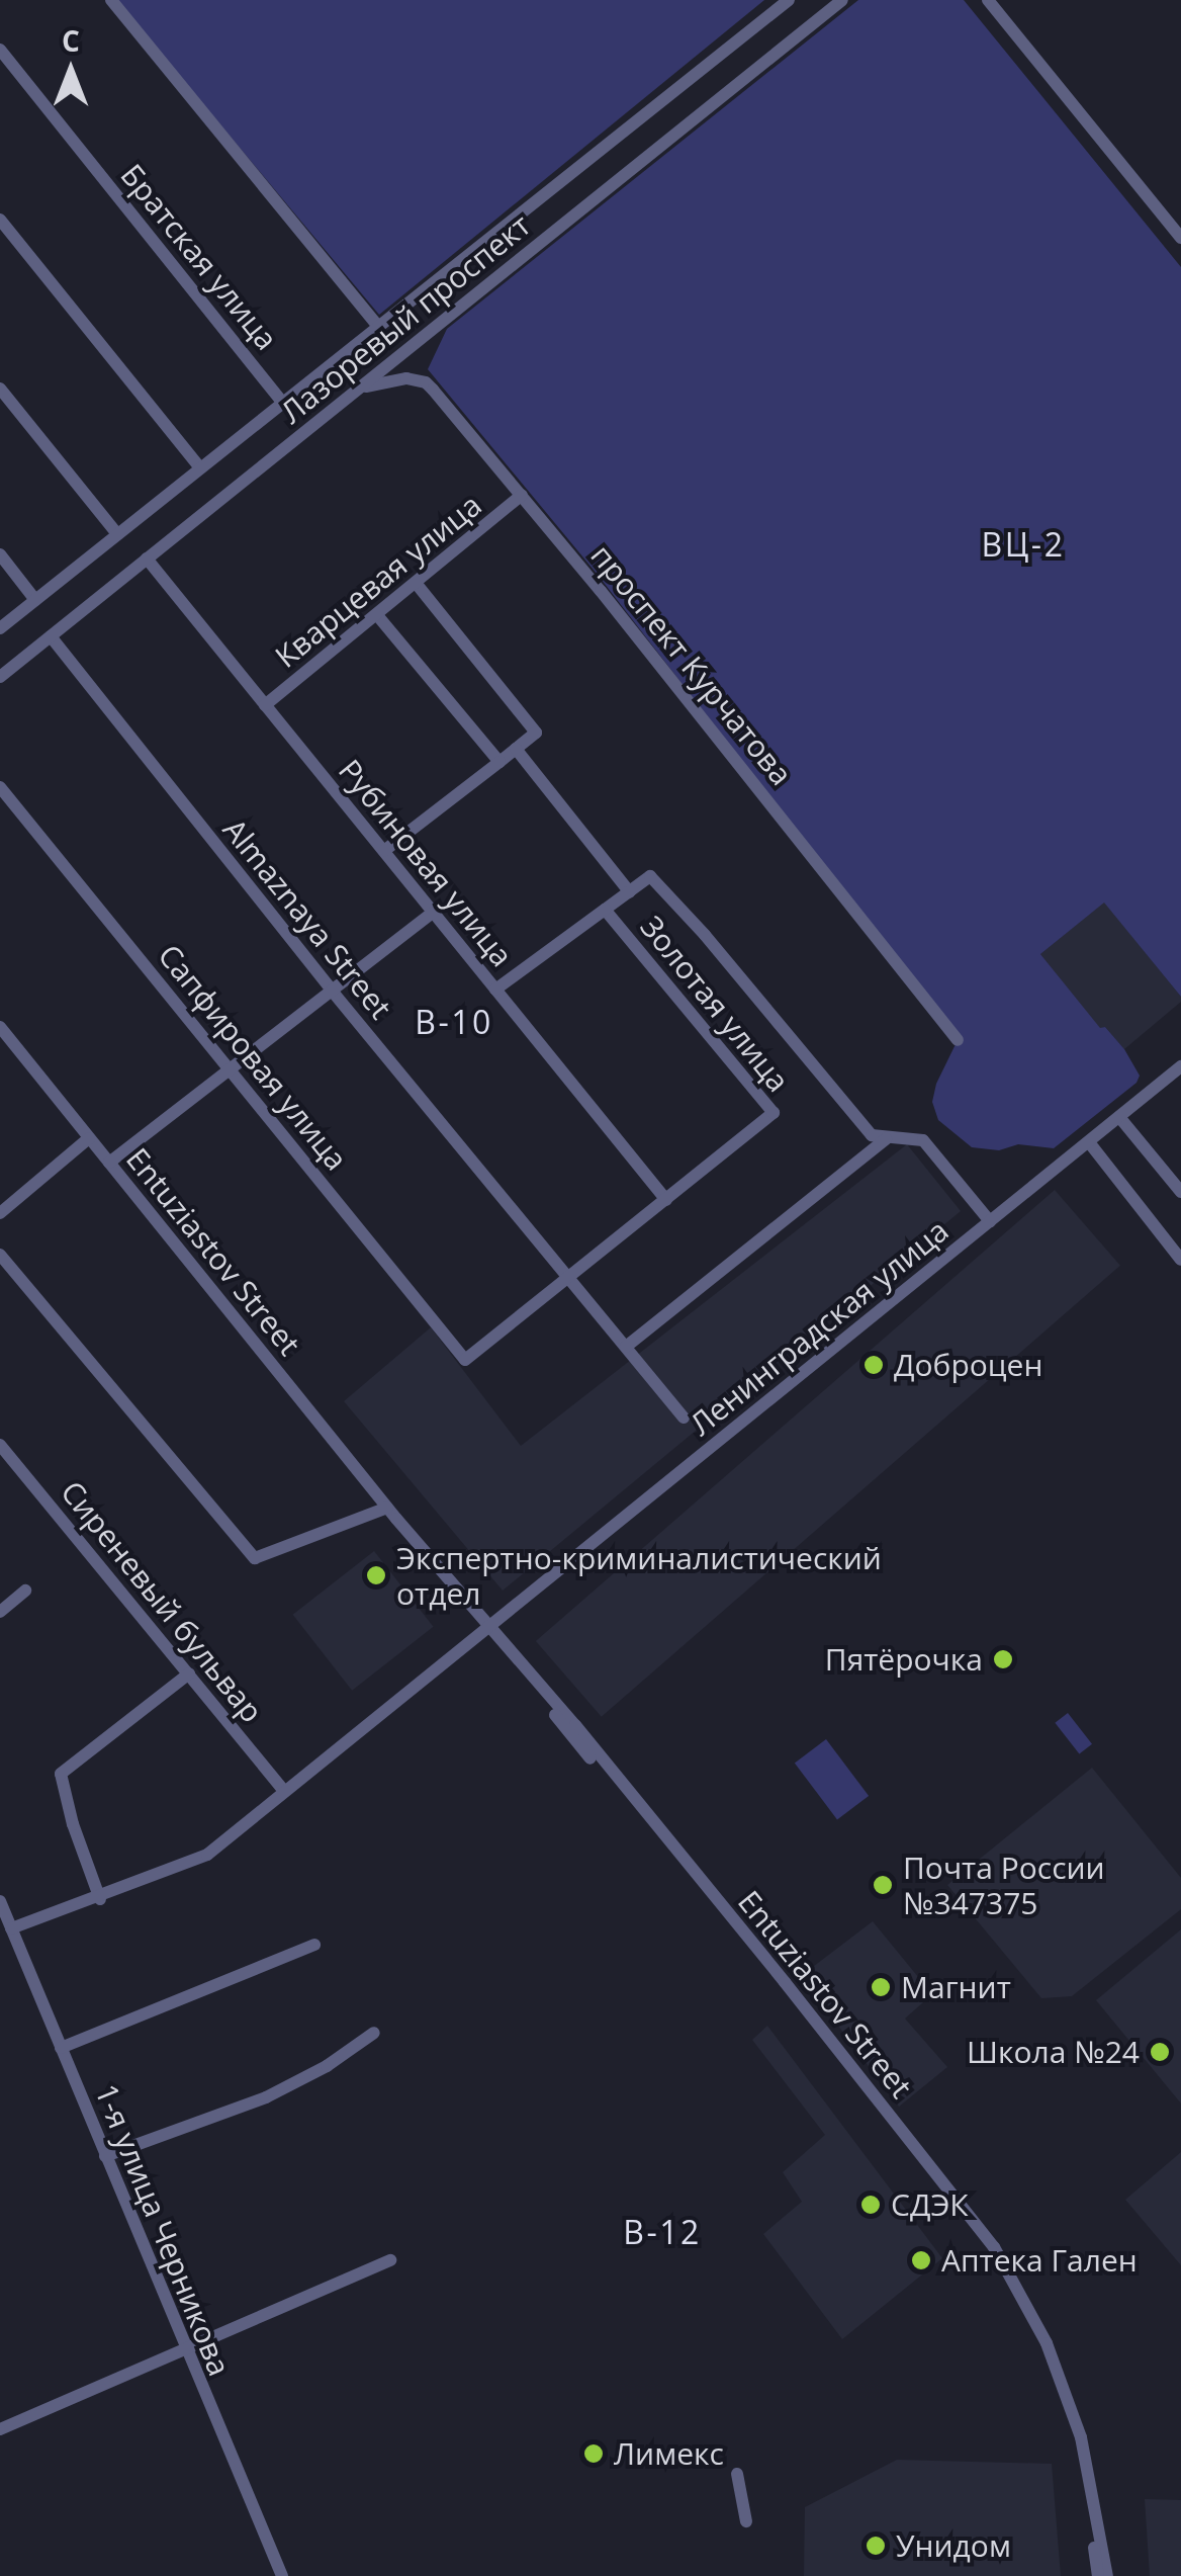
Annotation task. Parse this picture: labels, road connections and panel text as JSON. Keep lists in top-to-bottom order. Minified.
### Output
{"streets":{"street":["Братская улица","Лазоревый проспект","Кварцевая улица","проспект Курчатова","Рубиновая улица","Almaznaya Street","Золотая улица","Сапфировая улица","Entuziastov Street","Ленинградская улица","Сиреневый бульвар","1-я улица Черникова"]},"crossings":[["Братская улица","Лазоревый проспект"],["Лазоревый проспект","проспект Курчатова"],["Лазоревый проспект","Рубиновая улица"],["Лазоревый проспект","Almaznaya Street"],["Кварцевая улица","проспект Курчатова"],["Кварцевая улица","Рубиновая улица"],["Рубиновая улица","Золотая улица"],["Almaznaya Street","Сапфировая улица"],["Entuziastov Street","Ленинградская улица"],["Ленинградская улица","Сиреневый бульвар"],["Ленинградская улица","1-я улица Черникова"]],"districts":["ВЦ-2","В-10","В-12"],"places":["Доброцен","Экспертно-криминалистический отдел","Пятёрочка","Почта России №347375","Магнит","Школа №24","СДЭК","Аптека Гален","Лимекс","Унидом"],"north":"top"}
